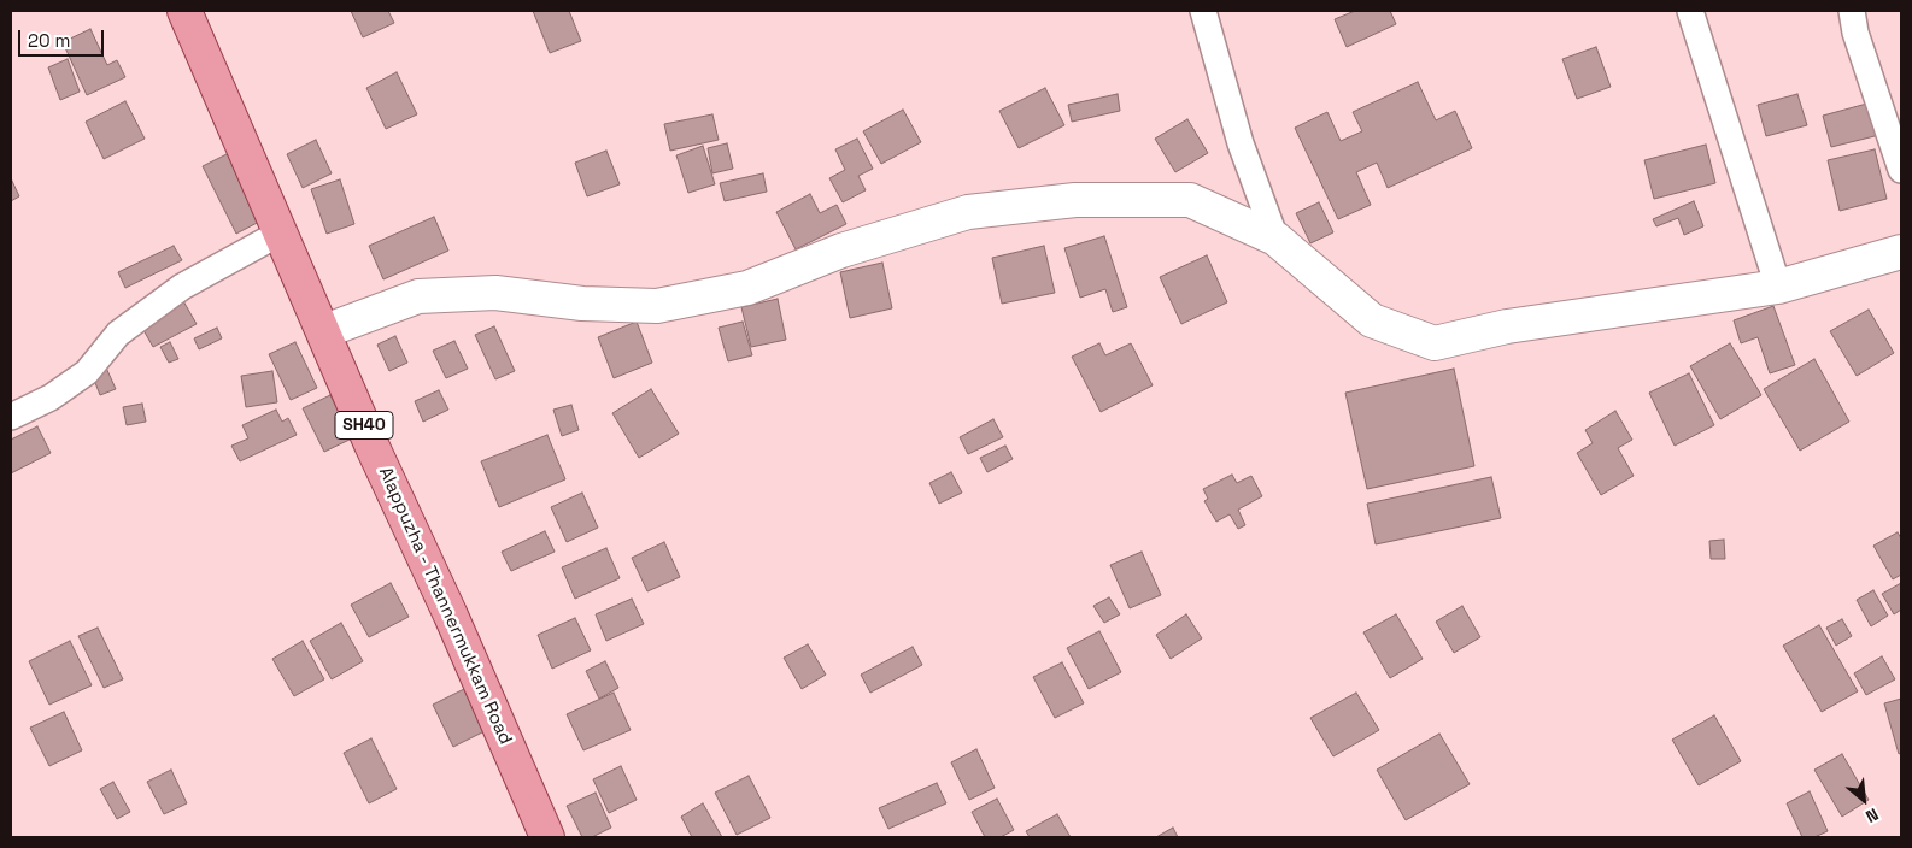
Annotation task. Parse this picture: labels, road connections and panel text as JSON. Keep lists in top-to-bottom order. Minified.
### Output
{"streets":{"main road":["SH40","Alappuzha - Thannermukkam Road"]},"scale_bar":"20 m","north":"bottom right"}
